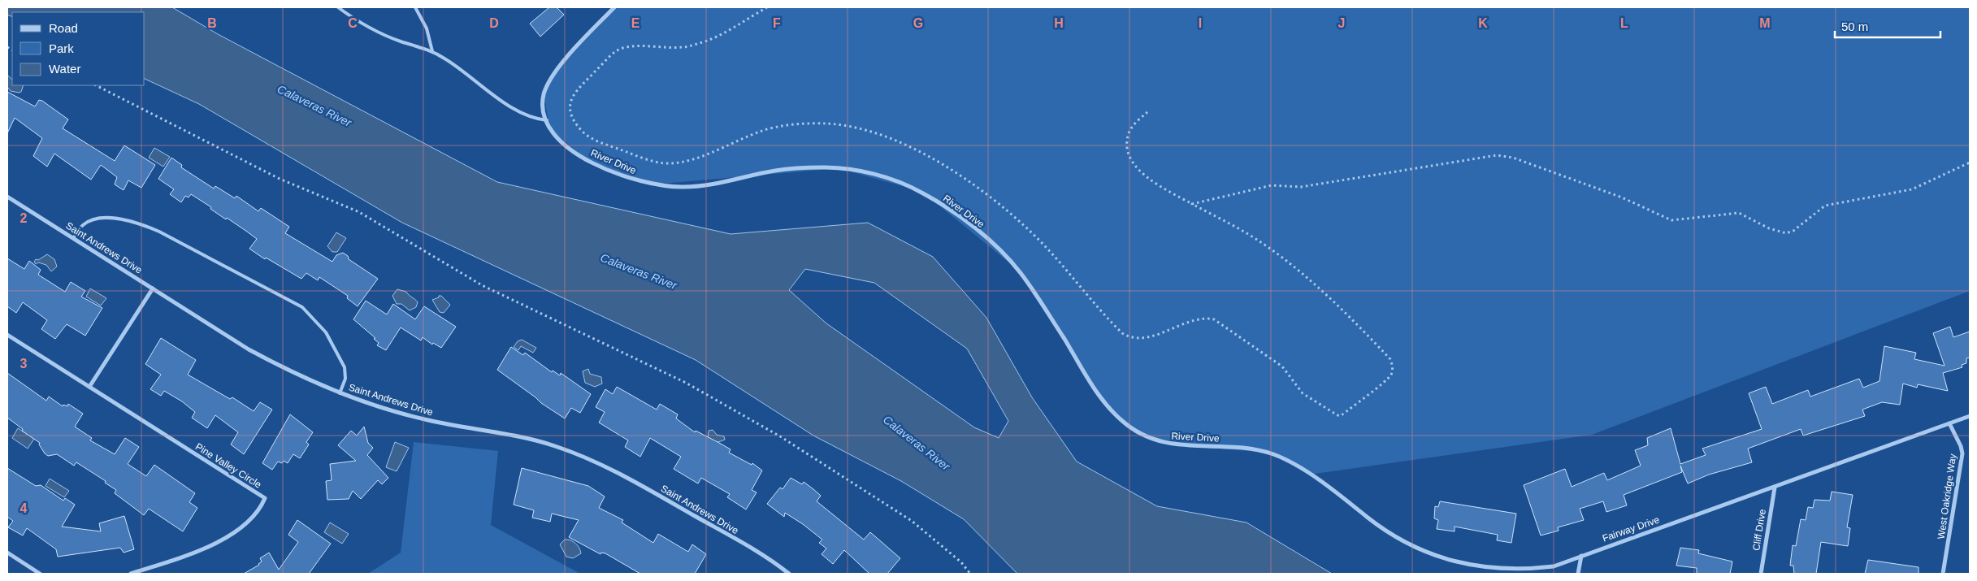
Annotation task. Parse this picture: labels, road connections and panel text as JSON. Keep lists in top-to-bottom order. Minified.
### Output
{"streets":{"street":["River Drive","Saint Andrews Drive","Pine Valley Circle","West Oakridge Way","Fairway Drive","Cliff Drive"]},"crossings":[["River Drive","Fairway Drive"],["West Oakridge Way","Fairway Drive"],["Fairway Drive","Cliff Drive"]],"water":["Calaveras River"],"legend":["Road","Park","Water"],"scale_bar":"50 m","grid":{"columns":["B","C","D","E","F","G","H","I","J","K","L","M"],"rows":["2","3","4"]}}
